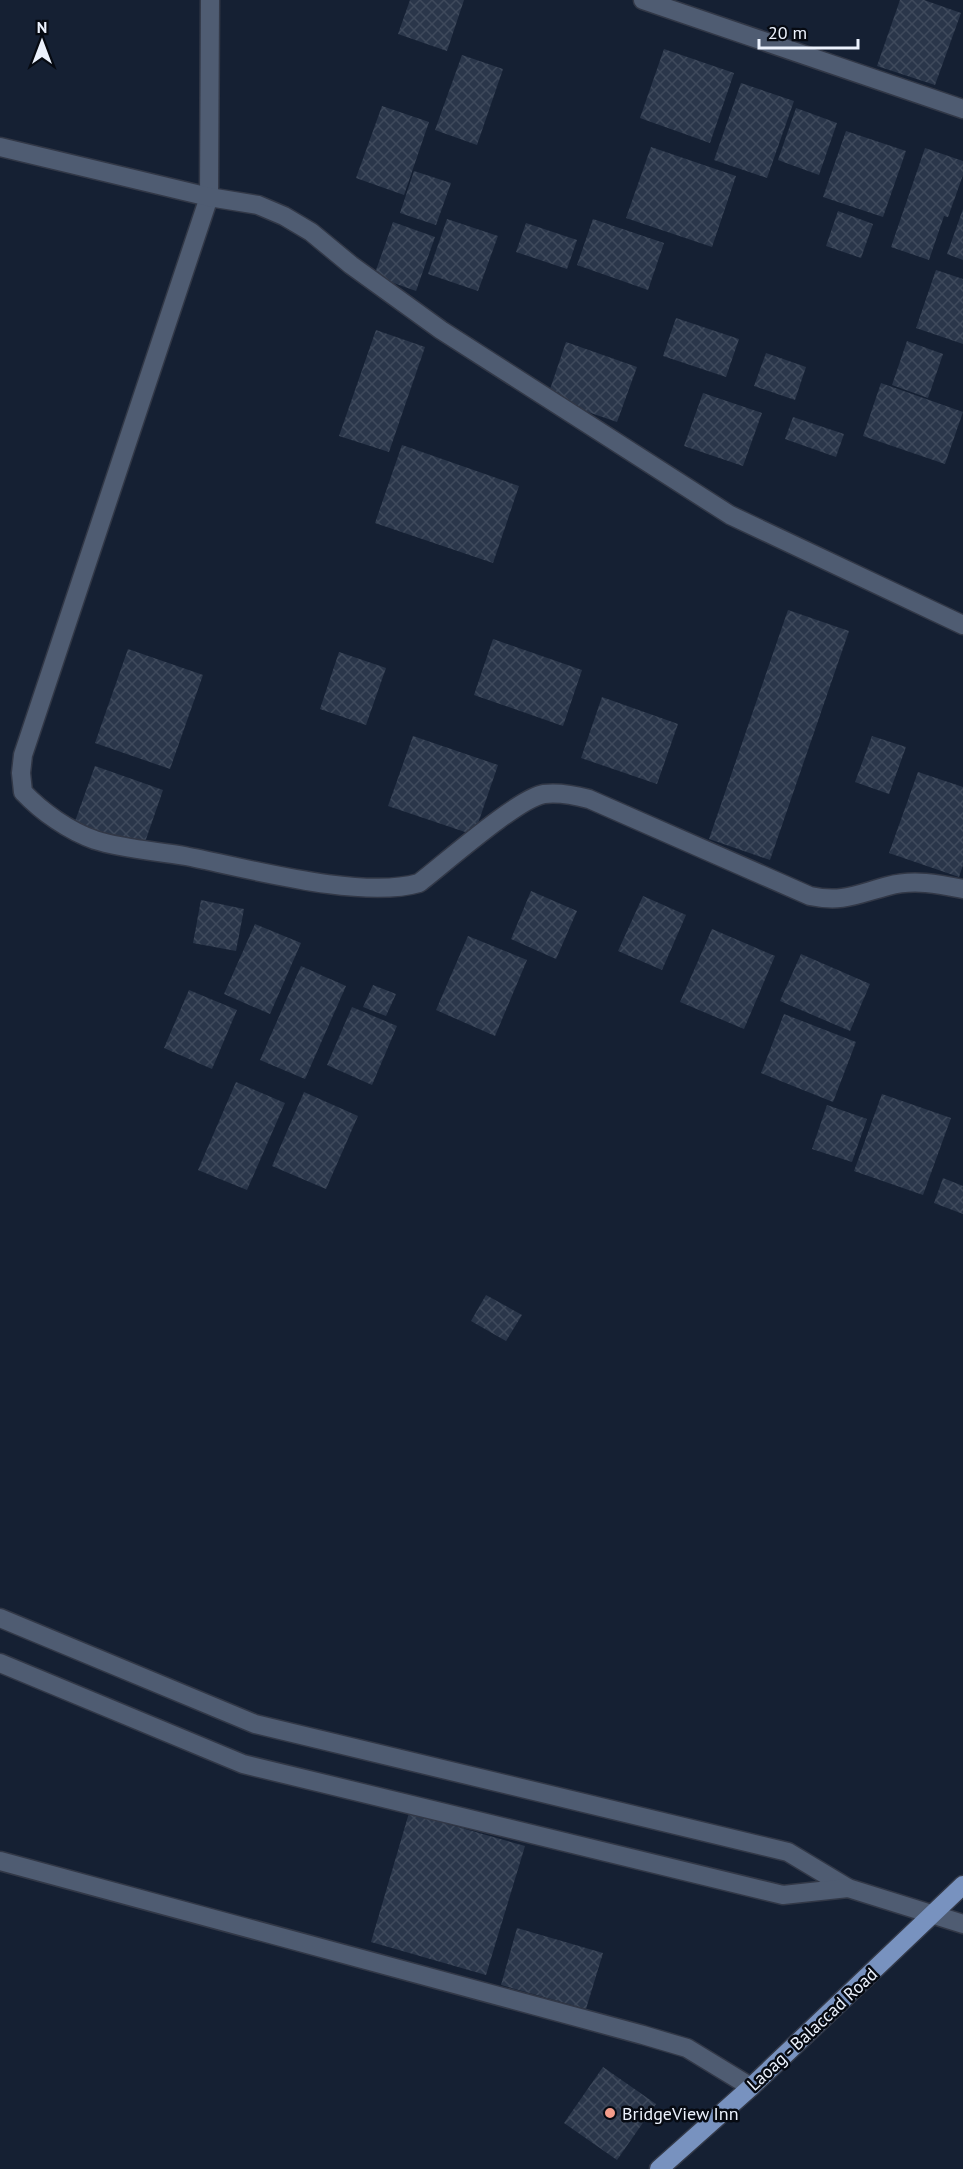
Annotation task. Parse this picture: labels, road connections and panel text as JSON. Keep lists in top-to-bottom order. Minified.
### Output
{"streets":{"main road":["Laoag - Balaccad Road"]},"places":["BridgeView Inn"],"scale_bar":"20 m","north":"top"}
